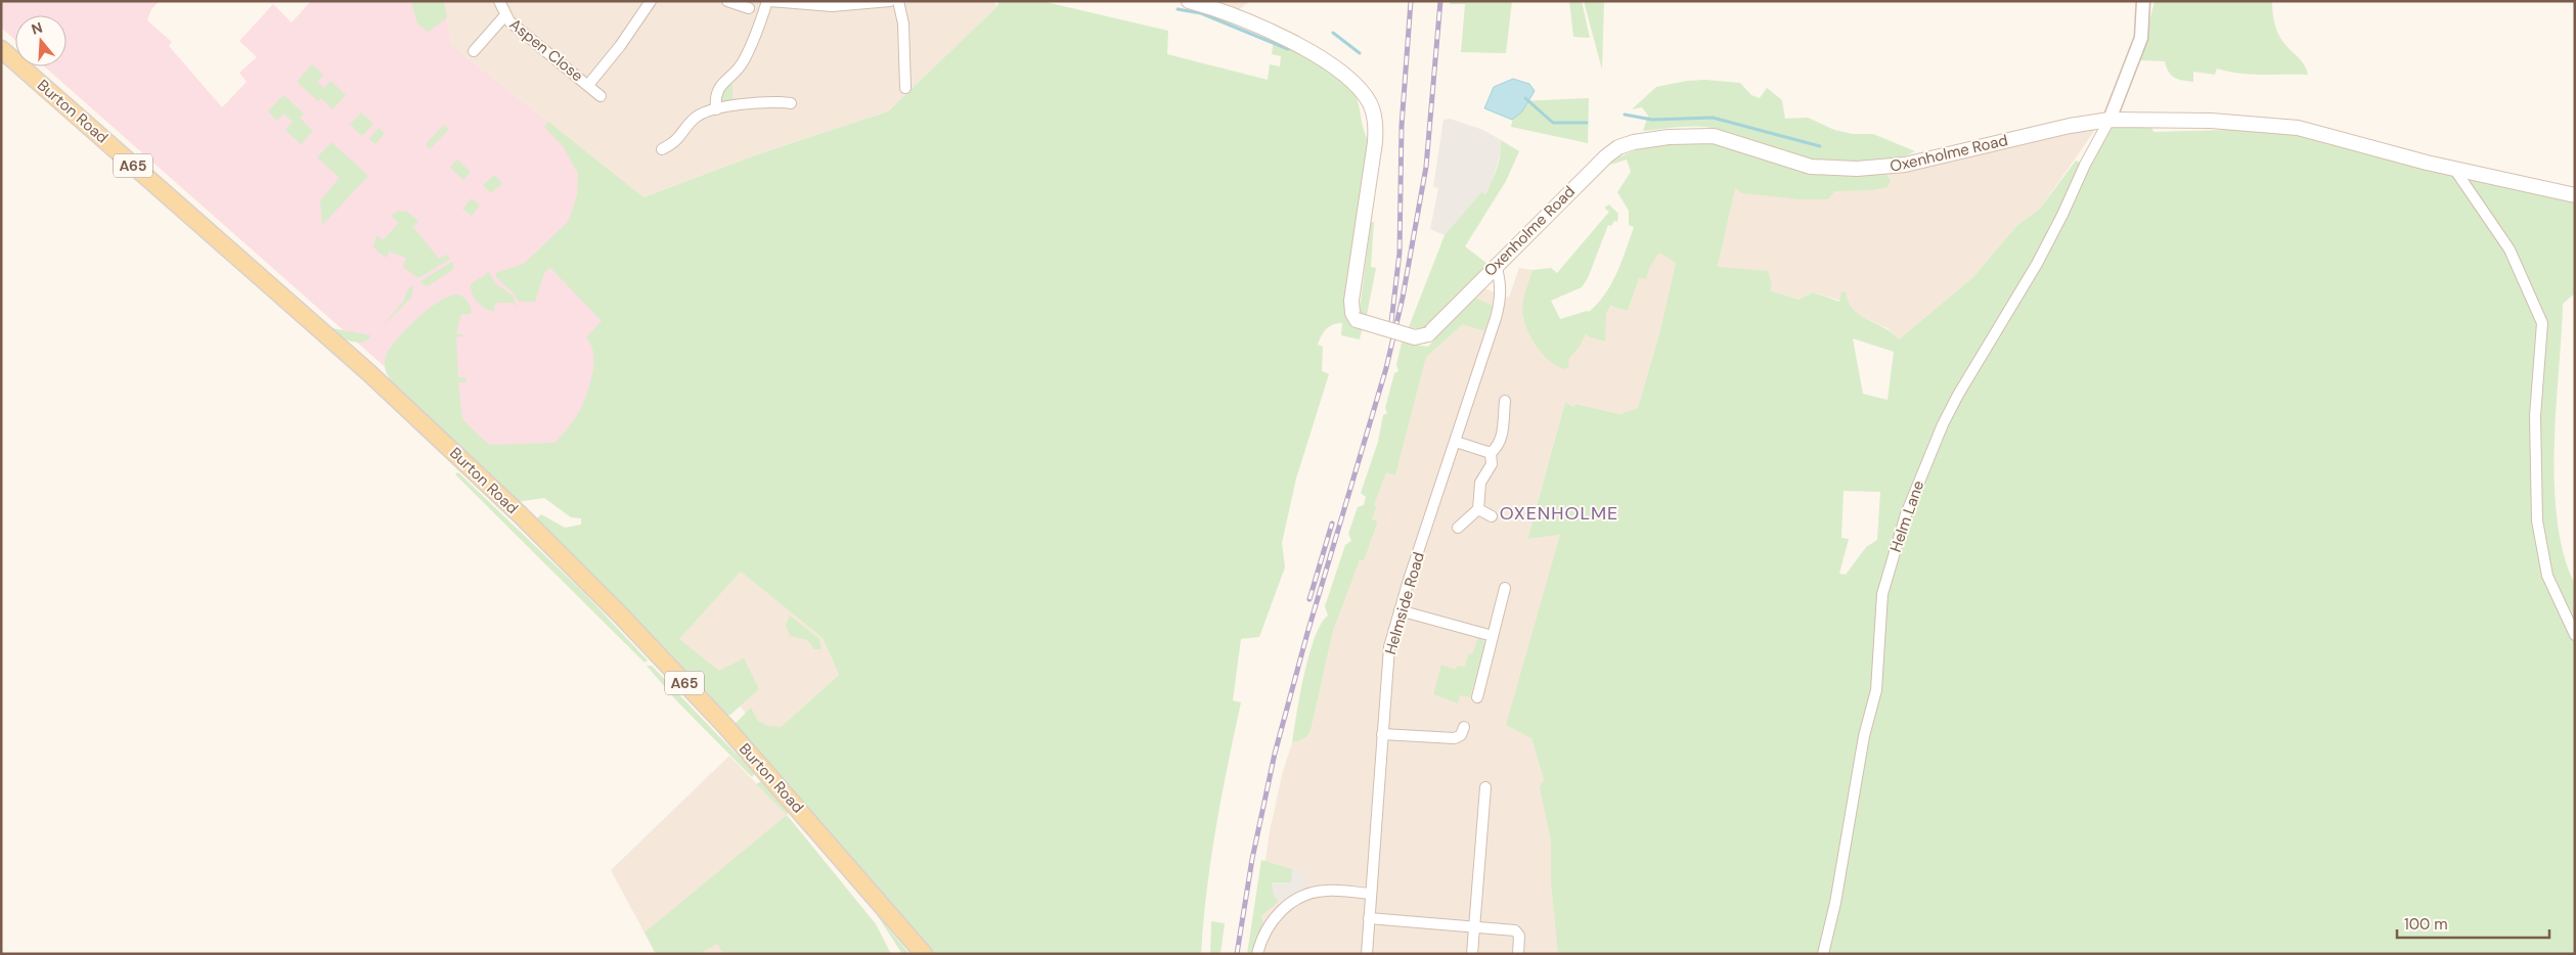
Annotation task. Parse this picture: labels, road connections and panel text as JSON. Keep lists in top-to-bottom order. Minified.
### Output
{"streets":{"main road":["Burton Road","Oxenholme Road","A65"],"street":["Aspen Close","Helm Lane","Helmside Road"]},"crossings":[["Oxenholme Road","Helm Lane"],["Oxenholme Road","Helmside Road"]],"districts":["OXENHOLME"],"scale_bar":"100 m","north":"top"}
